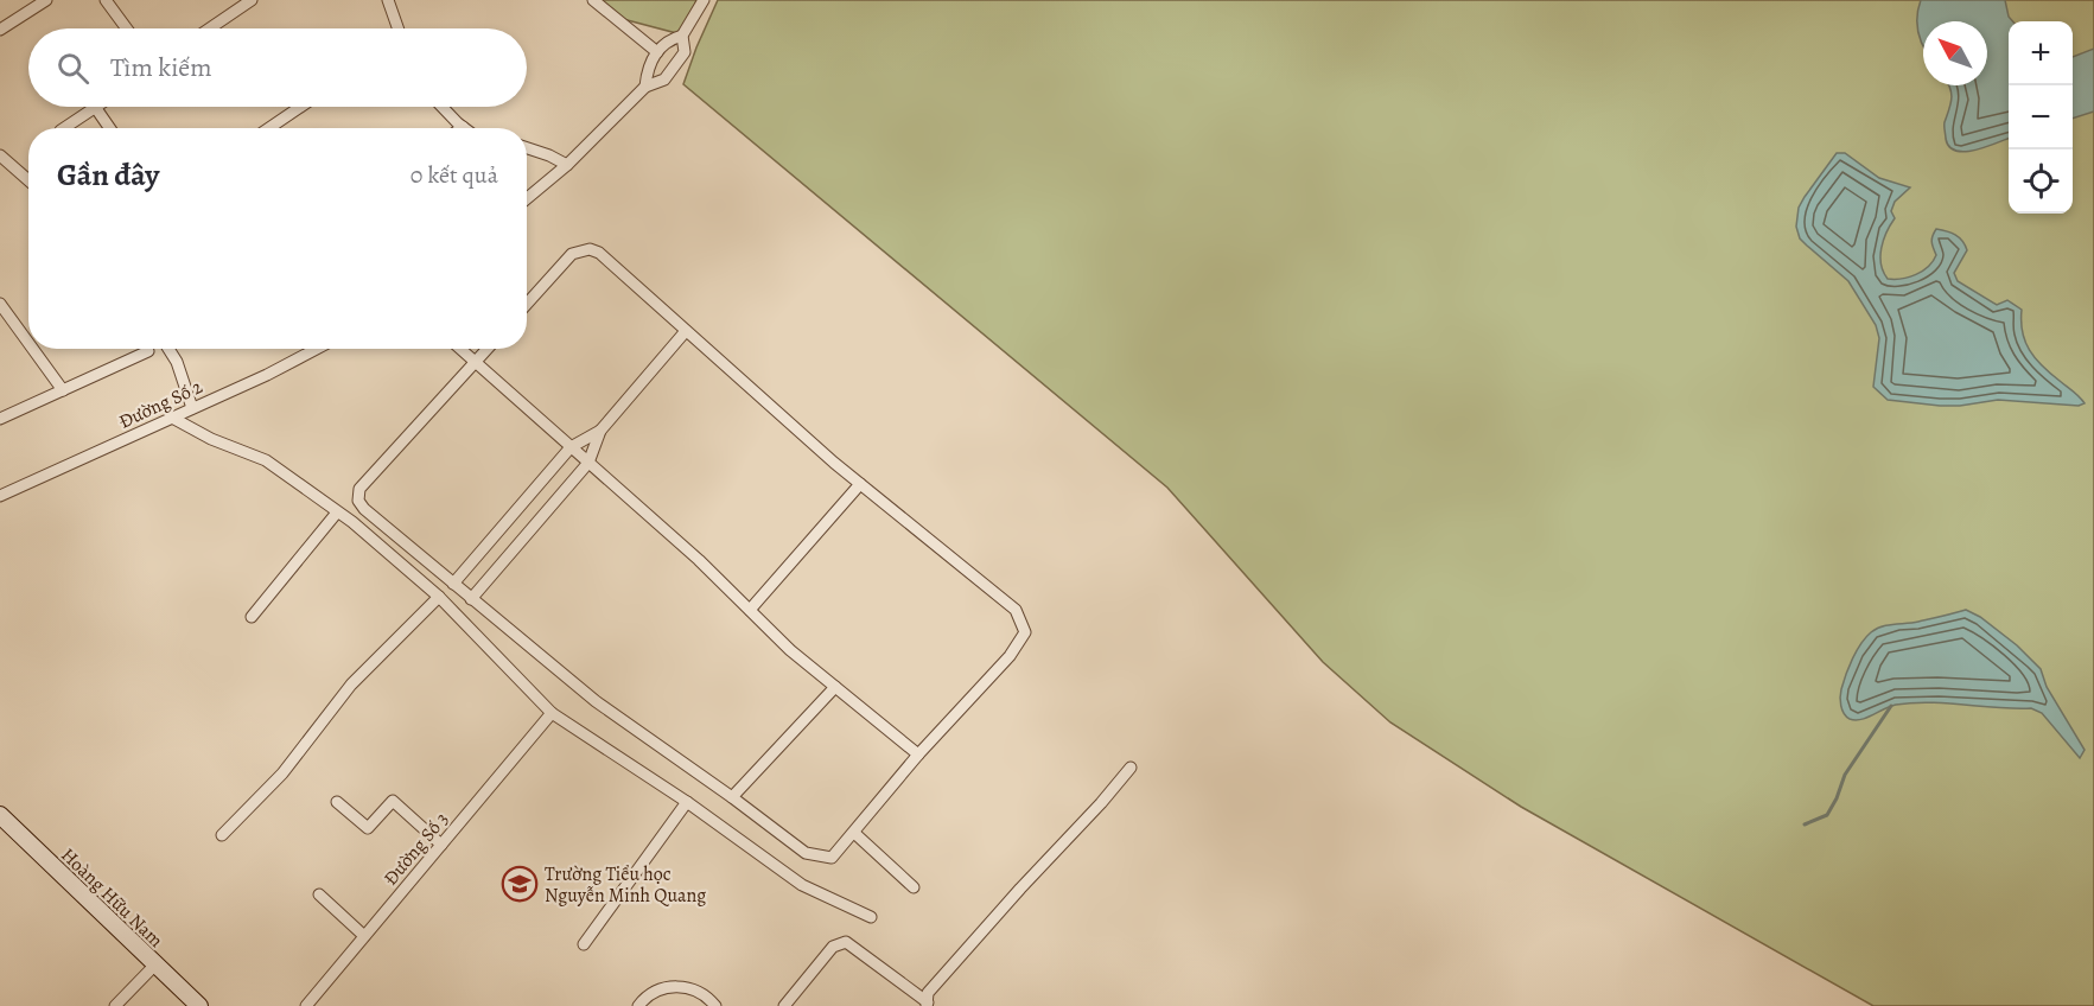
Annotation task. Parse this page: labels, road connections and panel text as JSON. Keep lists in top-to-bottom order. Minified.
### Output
{"streets":{"main road":["Hoàng Hữu Nam"],"street":["Đường Số 2","Đường Số 3"]},"places":{"school or university":["Trường Tiểu học Nguyễn Minh Quang"]},"north":"top left","page":{"map_buttons":["+","−"],"search":"Tìm kiếm","heading":["Gần đây","0 kết quả"]}}
